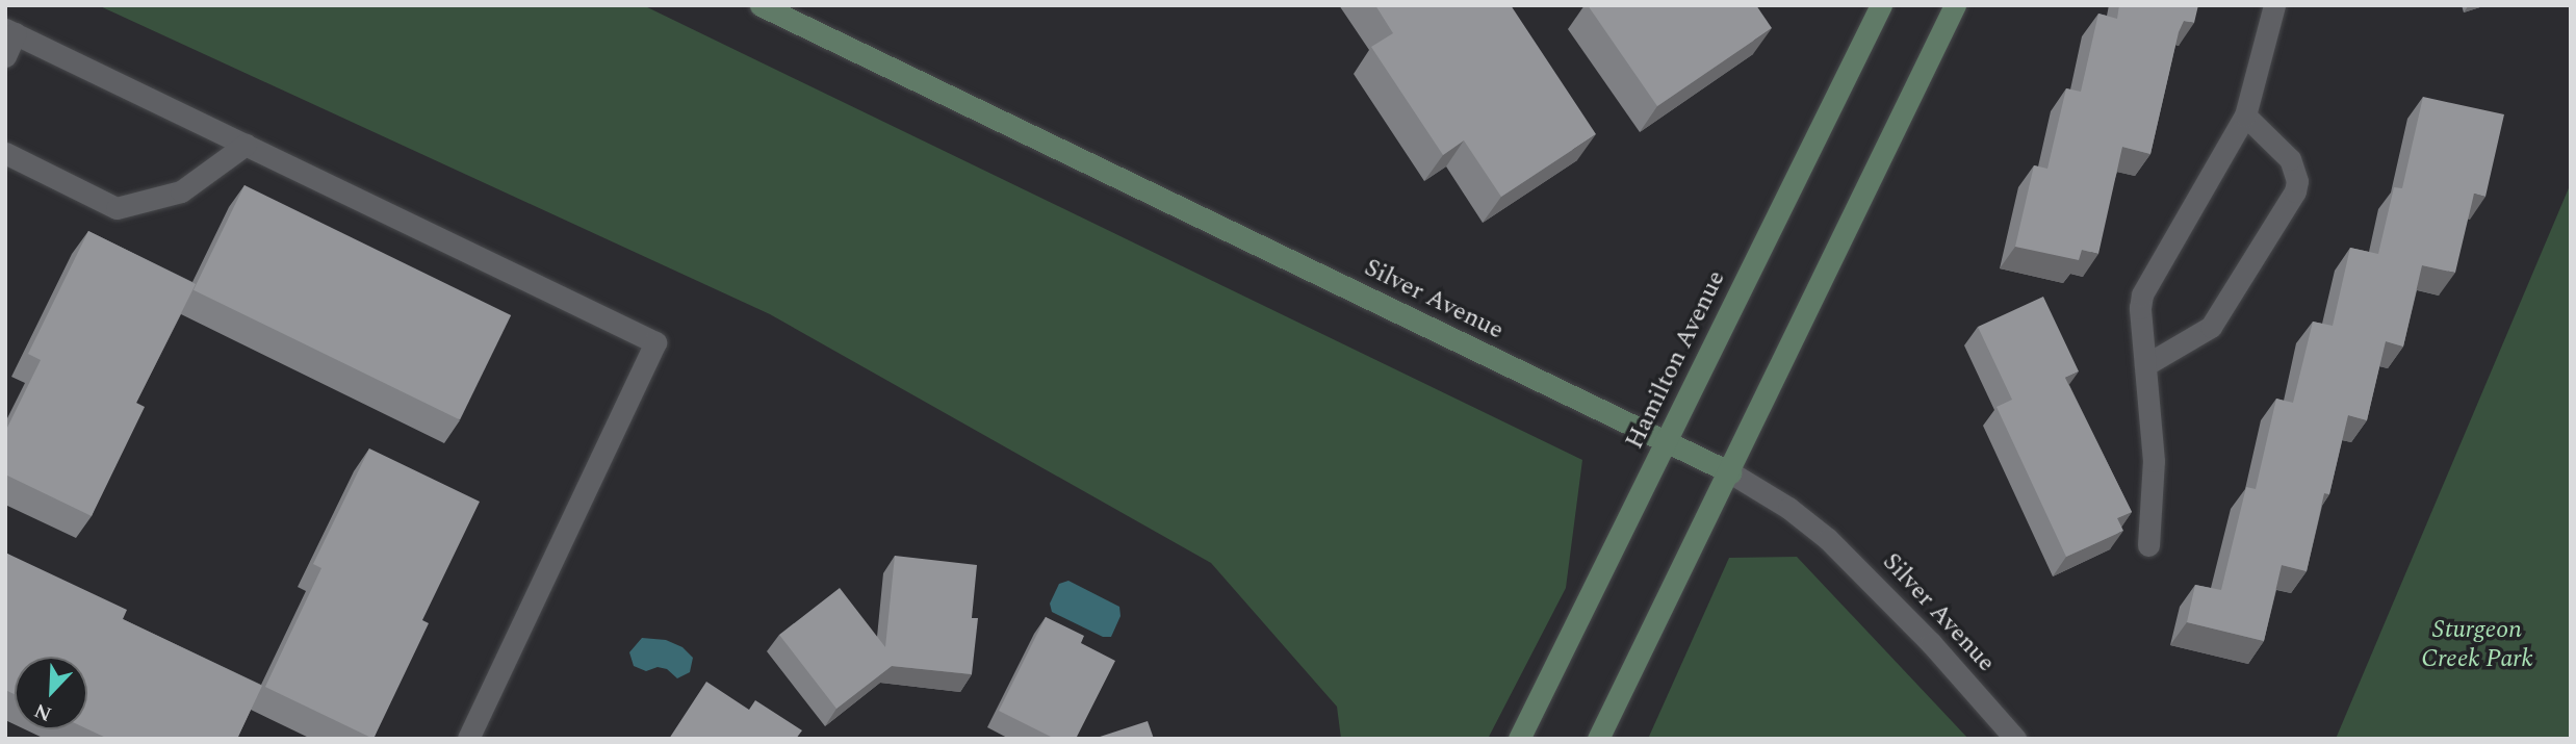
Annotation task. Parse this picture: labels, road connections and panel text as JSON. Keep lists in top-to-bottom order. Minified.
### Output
{"streets":{"street":["Silver Avenue","Hamilton Avenue"]},"crossings":[["Silver Avenue","Hamilton Avenue"]],"parks":["Sturgeon Creek Park"],"north":"bottom left"}
